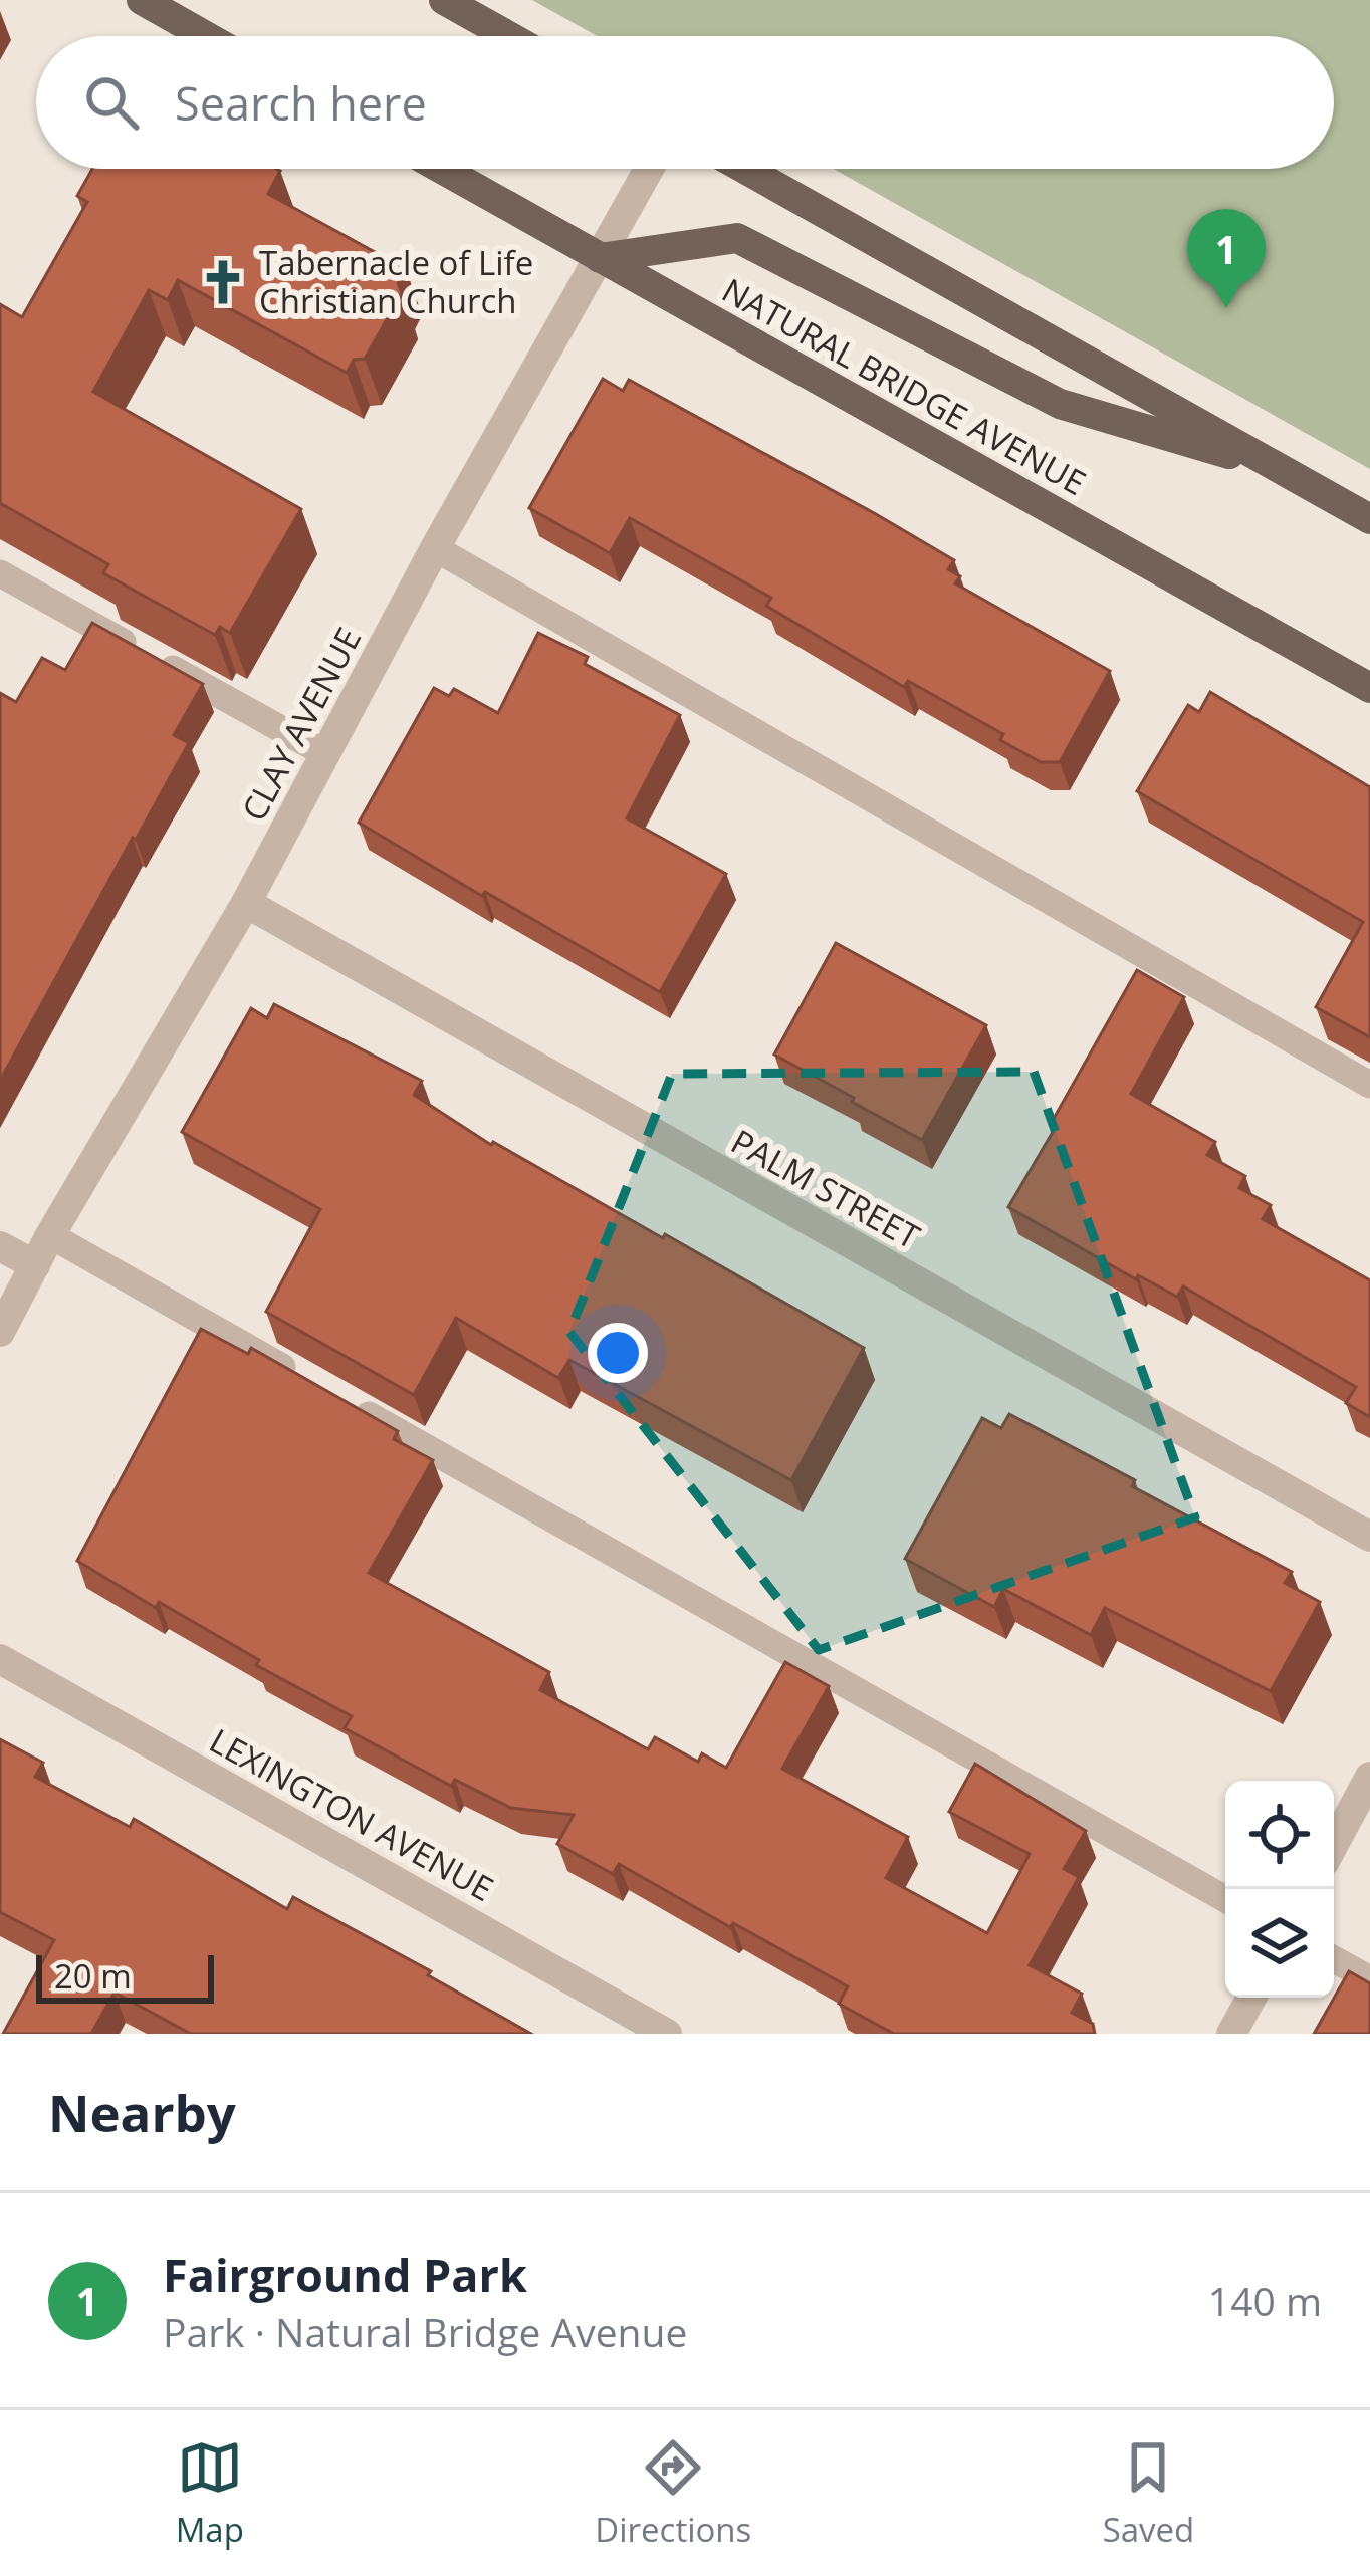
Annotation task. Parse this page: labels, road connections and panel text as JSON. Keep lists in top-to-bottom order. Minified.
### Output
{"streets":{"main road":["NATURAL BRIDGE AVENUE"],"street":["CLAY AVENUE","PALM STREET","LEXINGTON AVENUE"]},"crossings":[["NATURAL BRIDGE AVENUE","CLAY AVENUE"],["CLAY AVENUE","PALM STREET"]],"places":{"church":["Tabernacle of Life Christian Church"]},"scale_bar":"20 m","page":{"search":"Search here","pins":"1","scale":"20 m","heading":"Nearby","list":[{"mark":"1","name":"Fairground Park","note":"Park · Natural Bridge Avenue","value":"140 m"}],"nav":["Map","Directions","Saved"]}}
